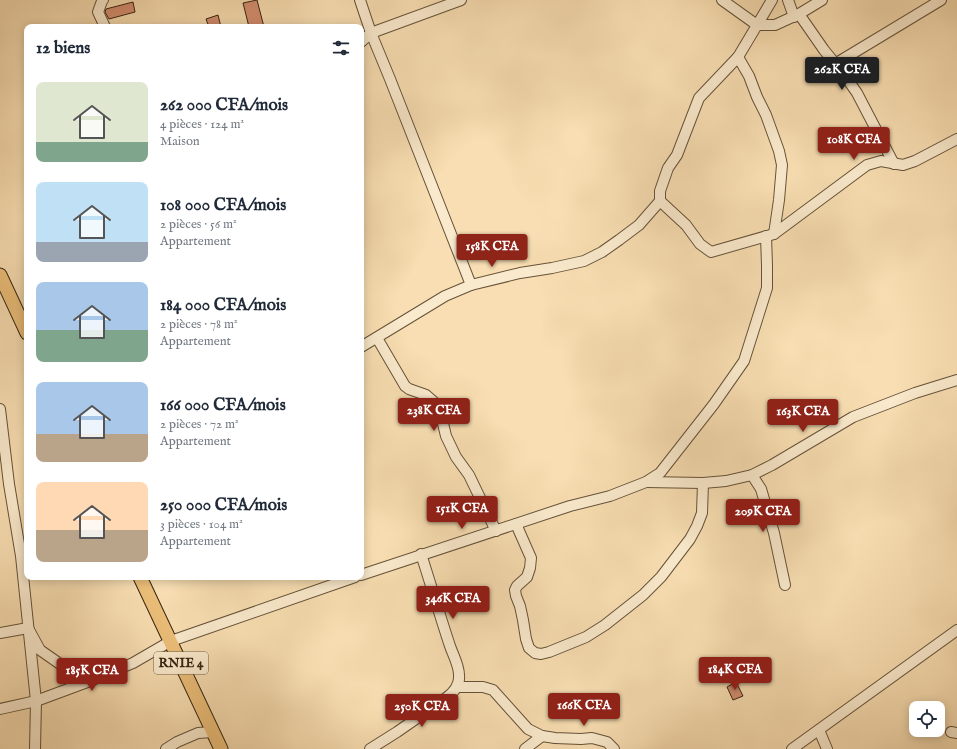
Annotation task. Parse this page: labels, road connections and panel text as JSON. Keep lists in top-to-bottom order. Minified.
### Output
{"streets":{"main road":["RNIE 4"]},"page":{"heading":"12 biens","price":["262K CFA","108K CFA","158K CFA","238K CFA","163K CFA","151K CFA","209K CFA","346K CFA","184K CFA","185K CFA","166K CFA","250K CFA"],"list":[{"name":"262 000 CFA/mois","note":"4 pièces · 124 m² · Maison"},{"name":"108 000 CFA/mois","note":"2 pièces · 56 m² · Appartement"},{"name":"184 000 CFA/mois","note":"2 pièces · 78 m² · Appartement"},{"name":"166 000 CFA/mois","note":"2 pièces · 72 m² · Appartement"},{"name":"250 000 CFA/mois","note":"3 pièces · 104 m² · Appartement"}]}}
